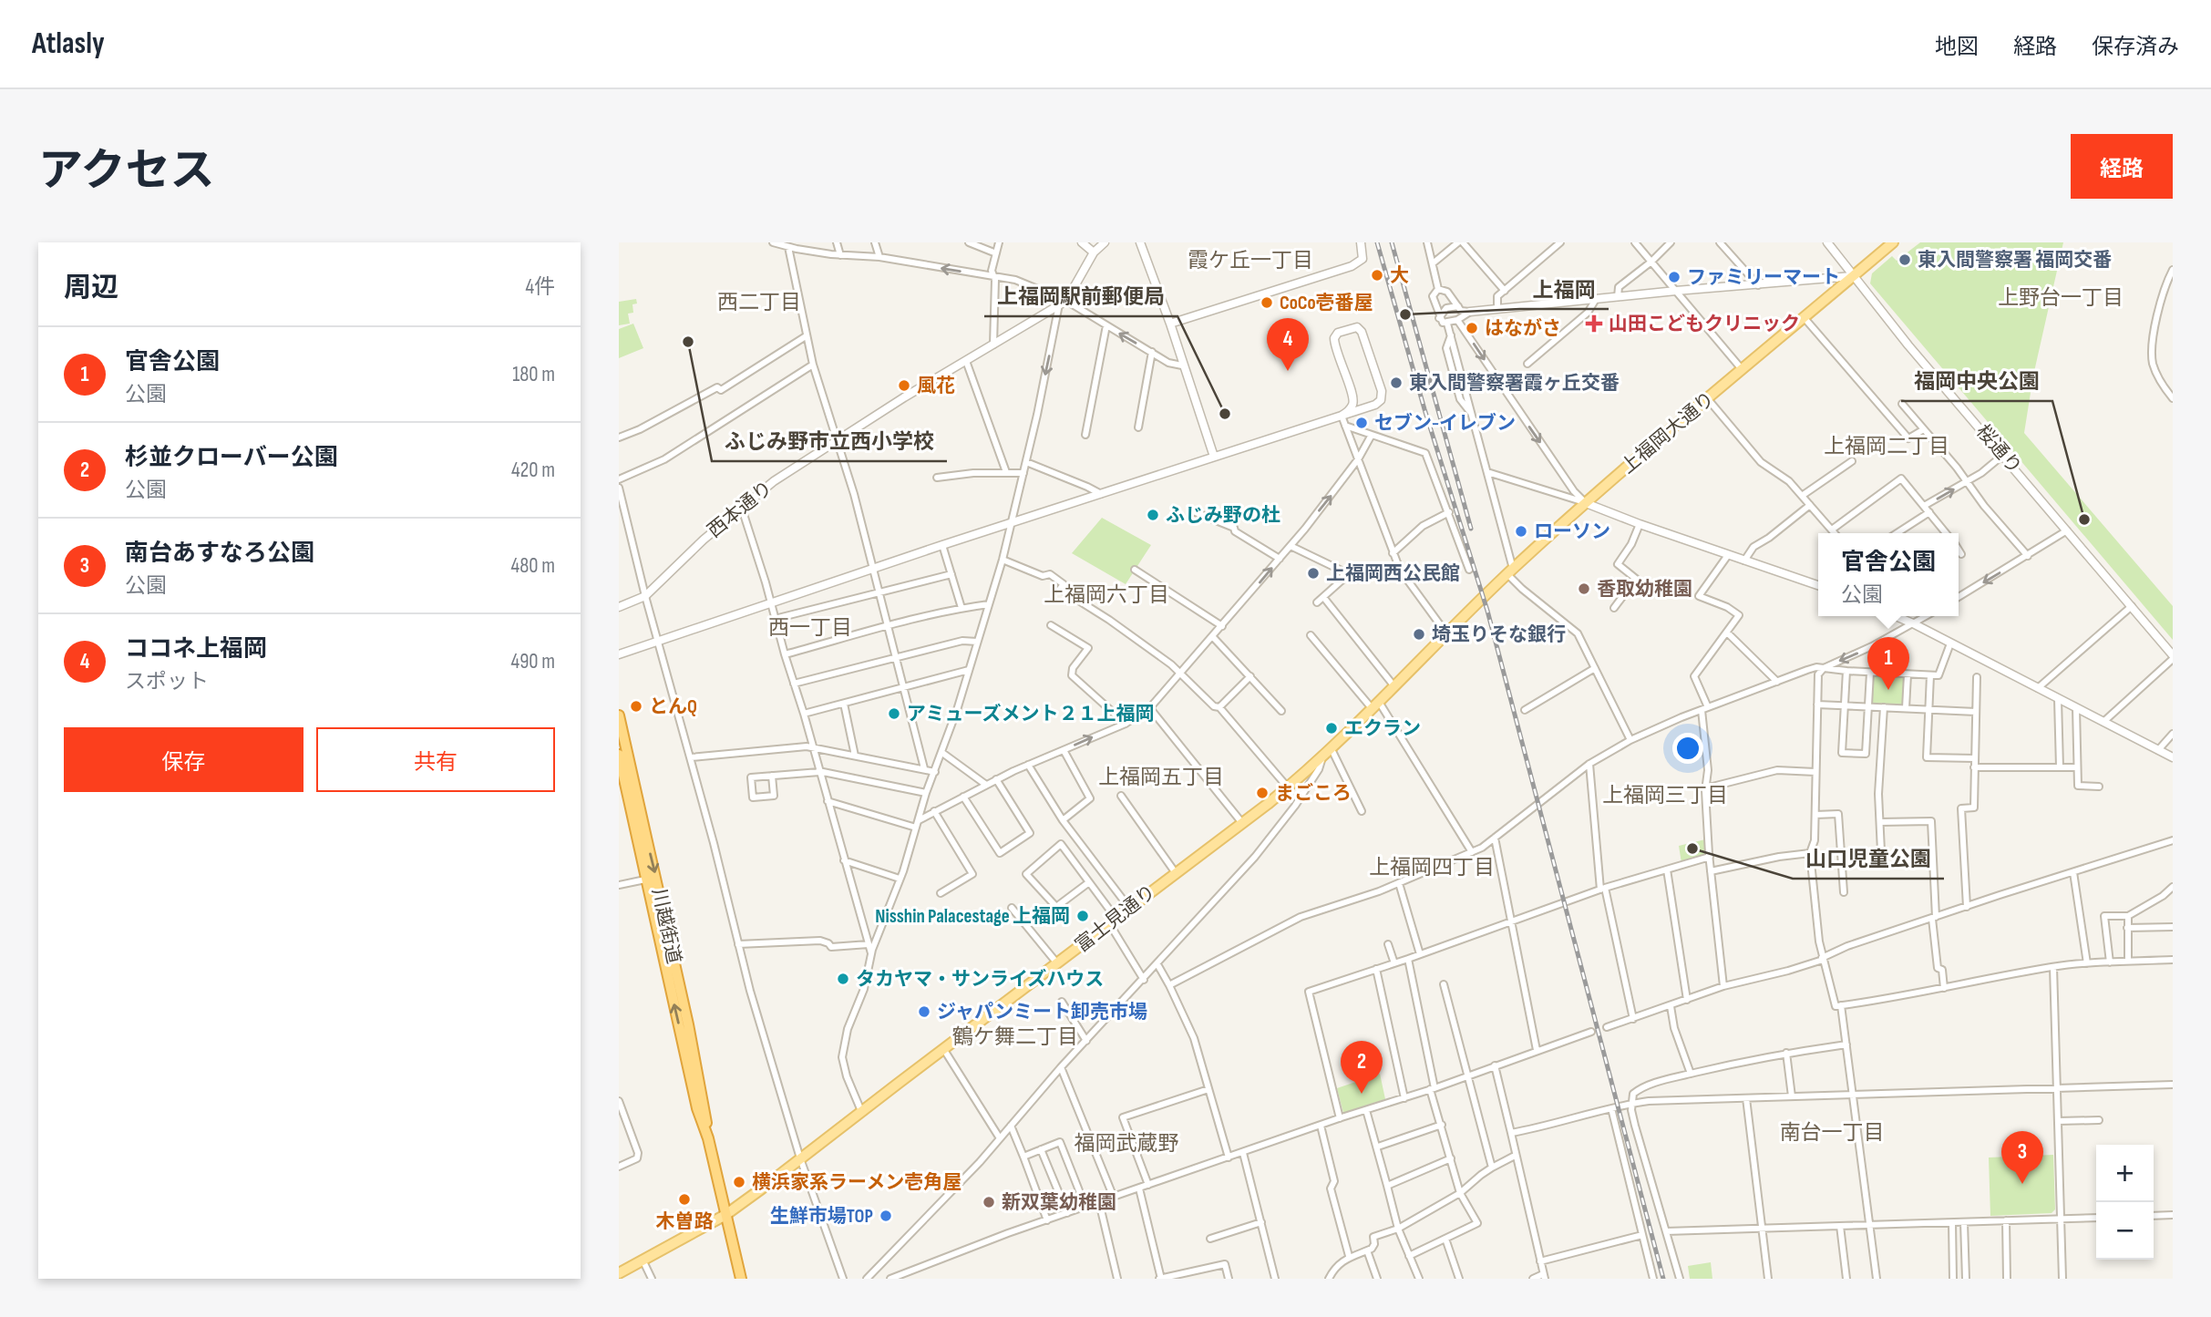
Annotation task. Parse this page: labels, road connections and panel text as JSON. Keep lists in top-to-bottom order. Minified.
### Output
{"streets":{"highway":["川越街道"],"main road":["上福岡大通り","富士見通り"],"street":["桜通り","西本通り"]},"crossings":[["上福岡大通り","桜通り"],["上福岡大通り","富士見通り"],["富士見通り","川越街道"]],"districts":["霞ケ丘一丁目","上野台一丁目","西二丁目","上福岡二丁目","上福岡六丁目","西一丁目","上福岡五丁目","上福岡三丁目","上福岡四丁目","鶴ケ舞二丁目","南台一丁目","福岡武蔵野"],"places":{"other":["東入間警察署 福岡交番","大","ファミリーマート","CoCo壱番屋","上福岡","はながさ","ふじみ野市立西小学校","東入間警察署霞ヶ丘交番","風花","上福岡駅前郵便局","セブン-イレブン","ふじみ野の杜","福岡中央公園","ローソン","上福岡西公民館","香取幼稚園","埼玉りそな銀行","とんQ","アミューズメント２１上福岡","エクラン","まごころ","山口児童公園","Nisshin Palacestage 上福岡","タカヤマ・サンライズハウス","ジャパンミート卸売市場","横浜家系ラーメン壱角屋","木曽路","新双葉幼稚園","生鮮市場TOP"],"health":["山田こどもクリニック"]},"page":{"header":"Atlasly","nav":["地図","経路","保存済み"],"title":"アクセス","buttons":["経路",["保存","共有"]],"heading":["周辺","4件"],"pins":["4","1","2","3"],"list":[{"mark":"1","name":"官舎公園","note":"公園","value":"180 m"},{"mark":"2","name":"杉並クローバー公園","note":"公園","value":"420 m"},{"mark":"3","name":"南台あすなろ公園","note":"公園","value":"480 m"},{"mark":"4","name":"ココネ上福岡","note":"スポット","value":"490 m"}],"popup":["官舎公園","公園"],"map_buttons":["+","−"]}}
